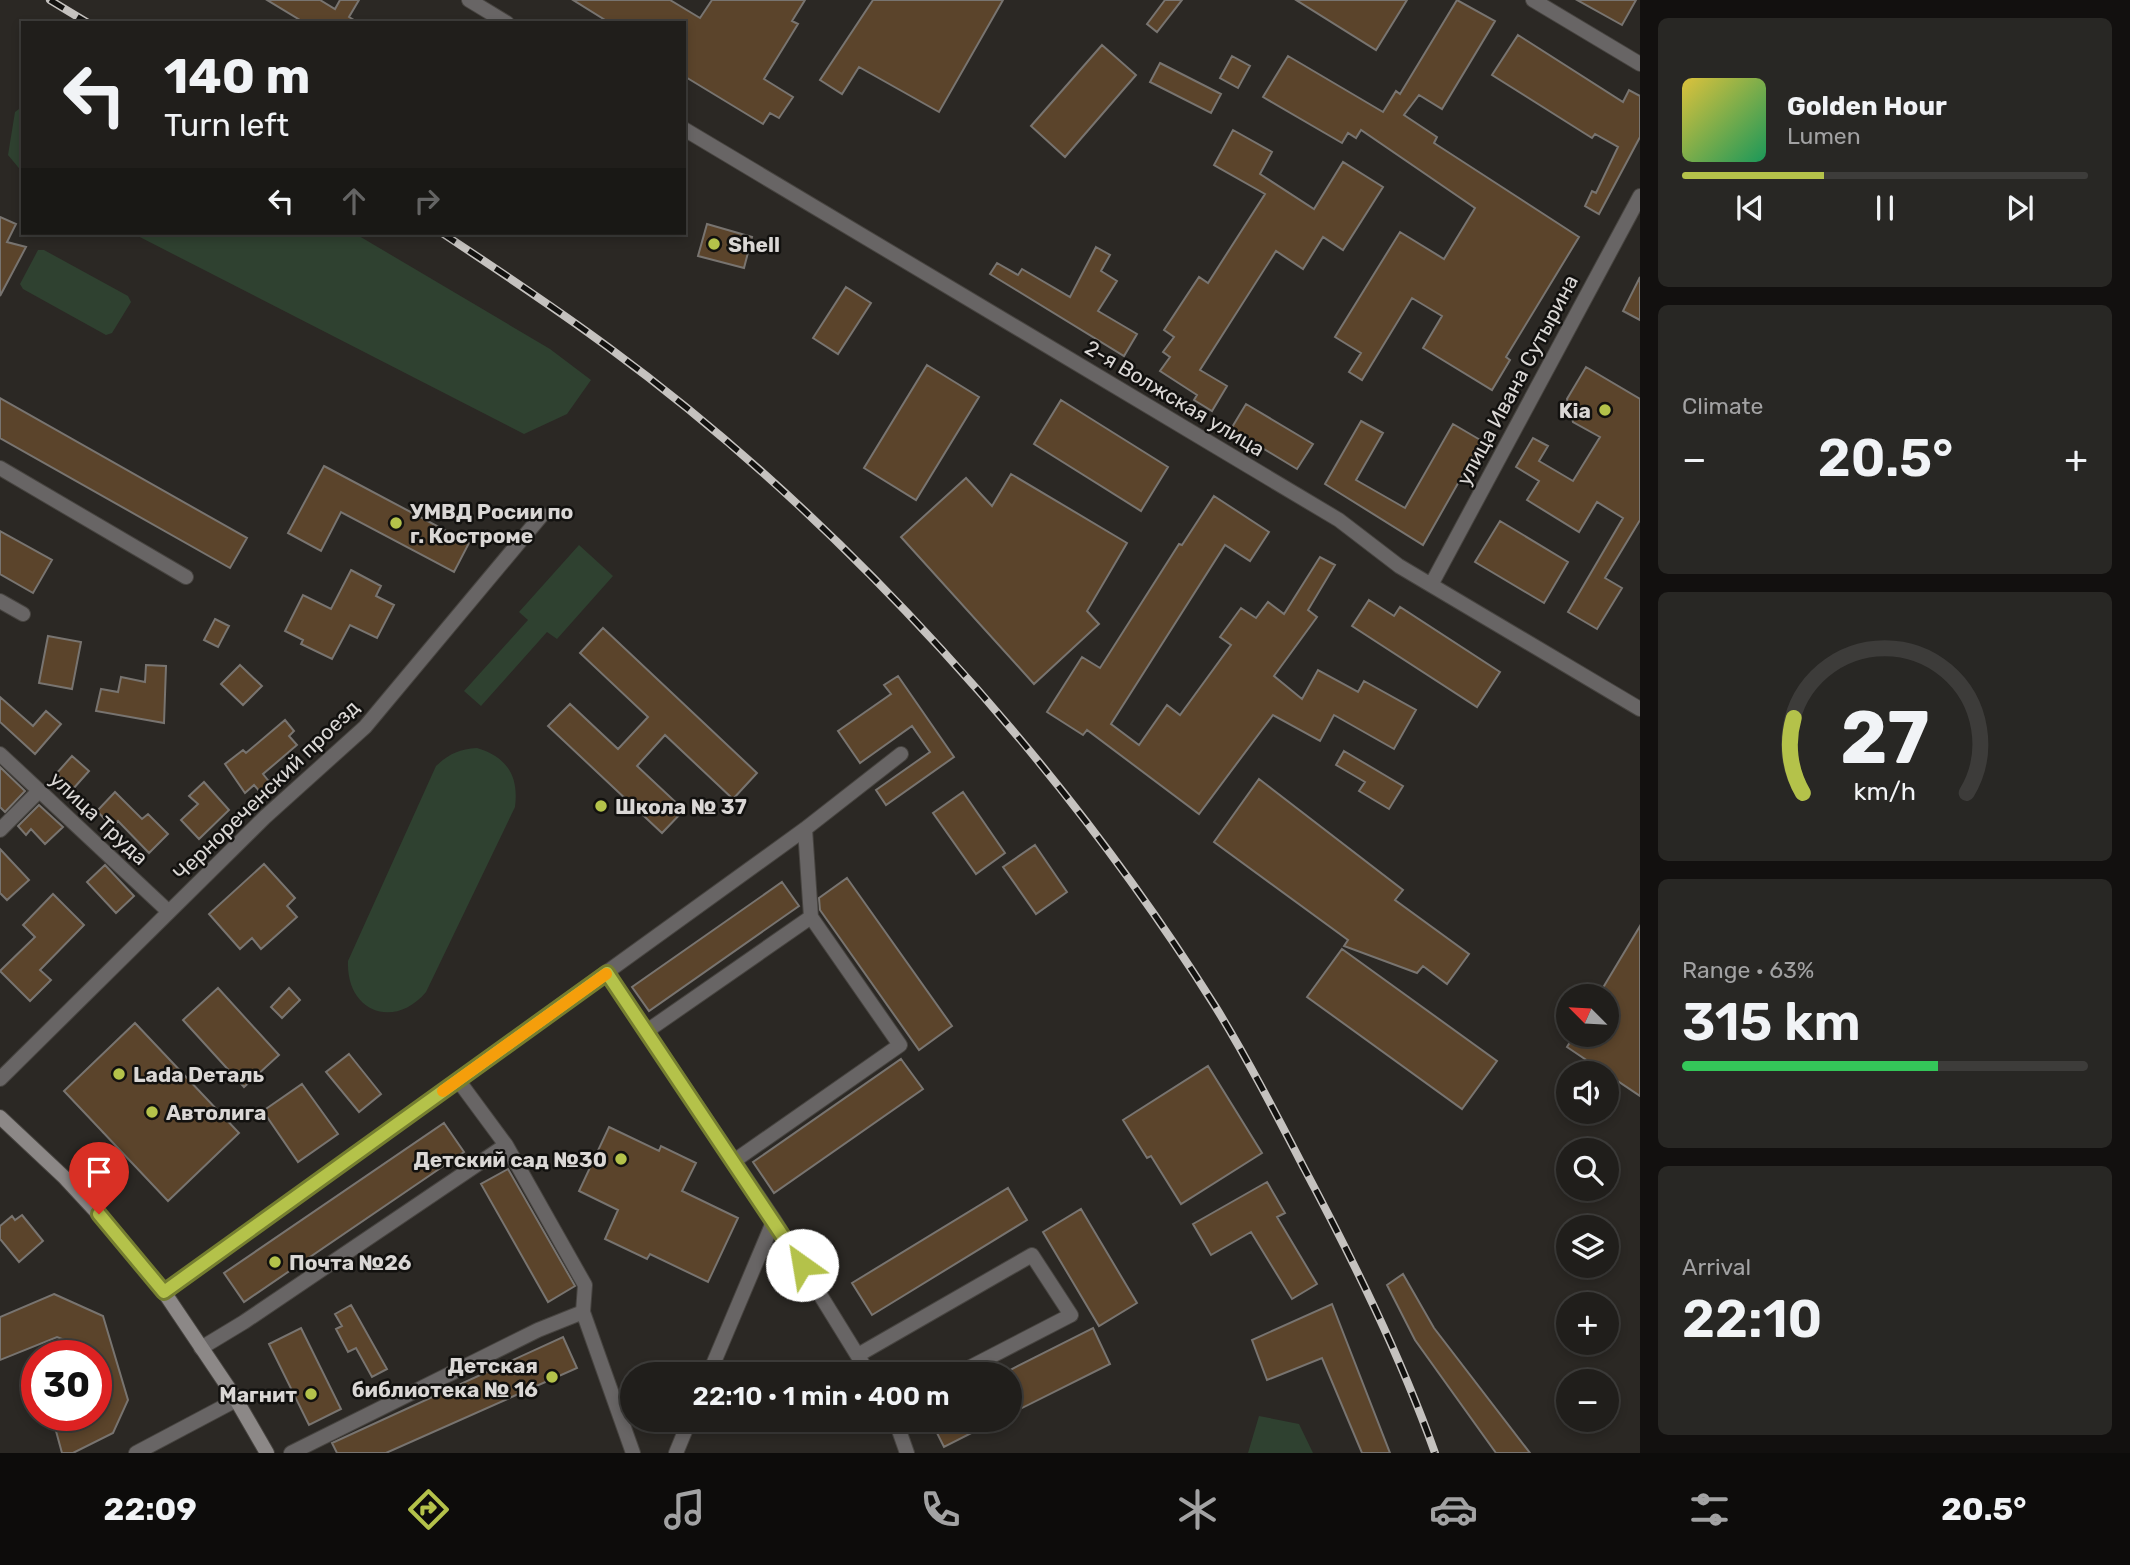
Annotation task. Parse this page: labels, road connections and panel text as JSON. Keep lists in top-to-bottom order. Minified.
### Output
{"streets":{"street":["улица Ивана Сутырина","2-я Волжская улица","Чернореченский проезд","улица Труда"]},"crossings":[["улица Ивана Сутырина","2-я Волжская улица"],["Чернореченский проезд","улица Труда"]],"places":["Shell","Kia","УМВД Росии по г. Костроме","Школа № 37","Lada Dеталь","Автолига","Детский сад №30","Почта №26","Детская библиотека № 16","Магнит"],"north":"top left","page":{"turn":["140 m","Turn left"],"song":["Golden Hour","Lumen"],"tile":["Climate",["Range · 63%","315 km"],["Arrival","22:10"]],"heat":["−","20.5°","+"],"map_buttons":["+","−"],"limit":"30","trip":"22:10 · 1 min · 400 m","tabs":["22:09","20.5°"],"gauge":["27","km/h"]}}
